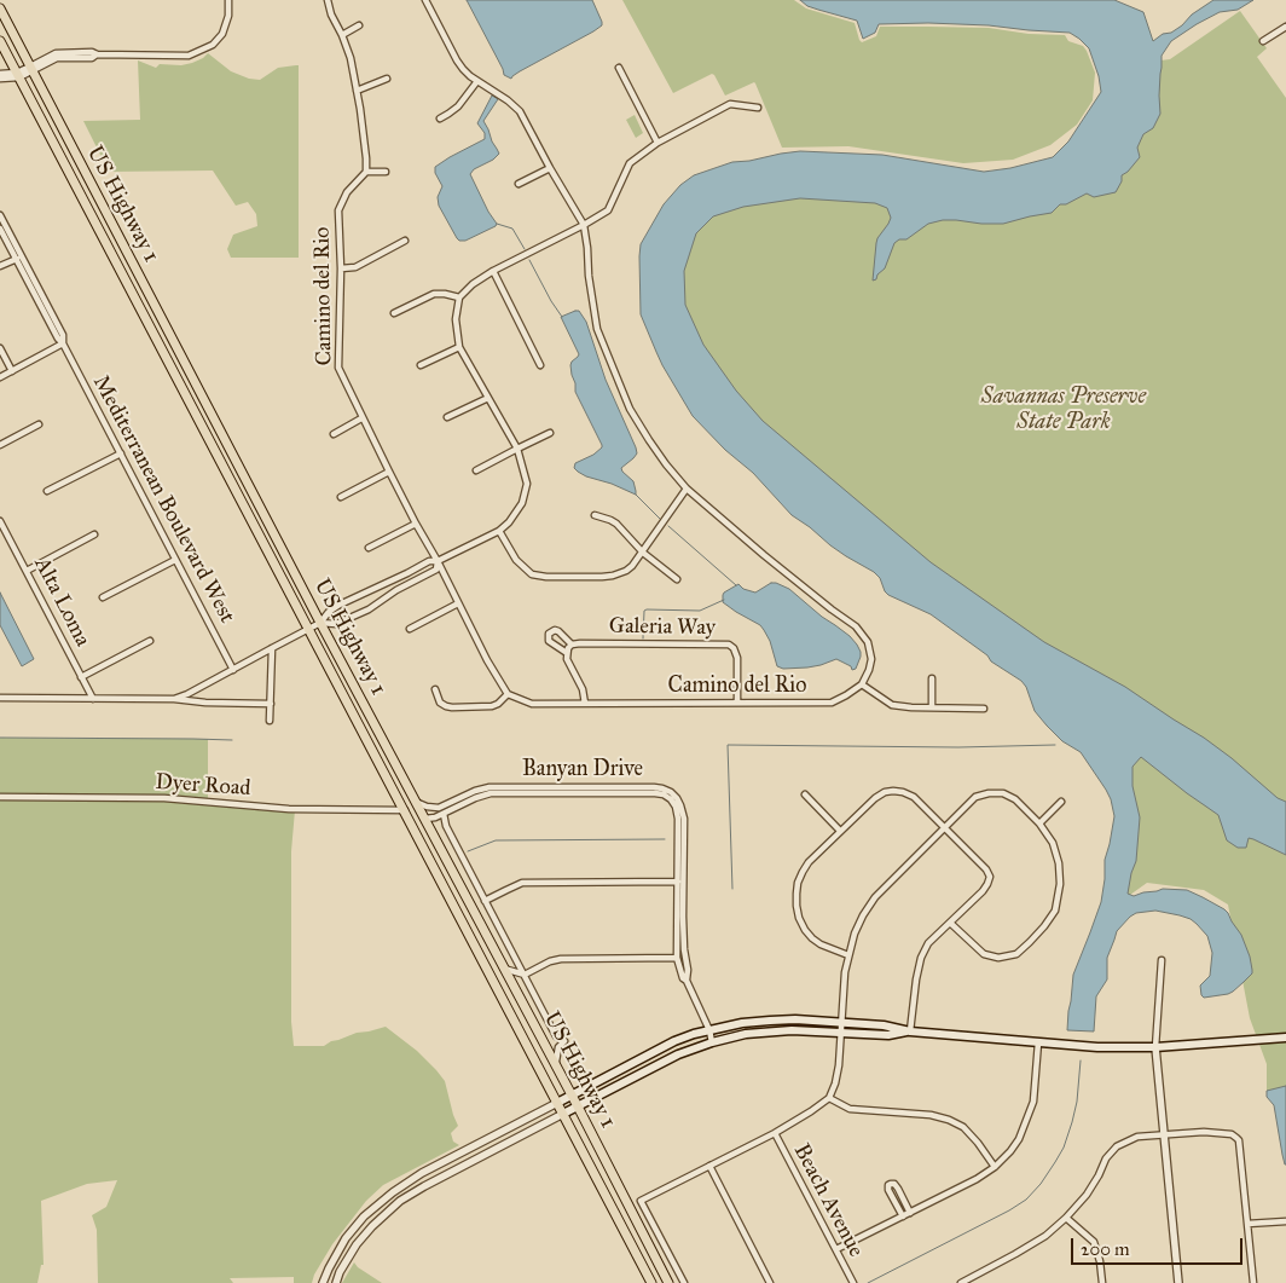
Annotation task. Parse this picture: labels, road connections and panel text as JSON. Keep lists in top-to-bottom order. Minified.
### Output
{"streets":{"main road":["US Highway 1"],"street":["Camino del Rio","Mediterranean Boulevard West","Alta Loma","Galeria Way","Banyan Drive","Dyer Road","Beach Avenue"]},"crossings":[["US Highway 1","Banyan Drive"],["US Highway 1","Dyer Road"],["Camino del Rio","Galeria Way"]],"parks":["Savannas Preserve State Park"],"scale_bar":"200 m"}
